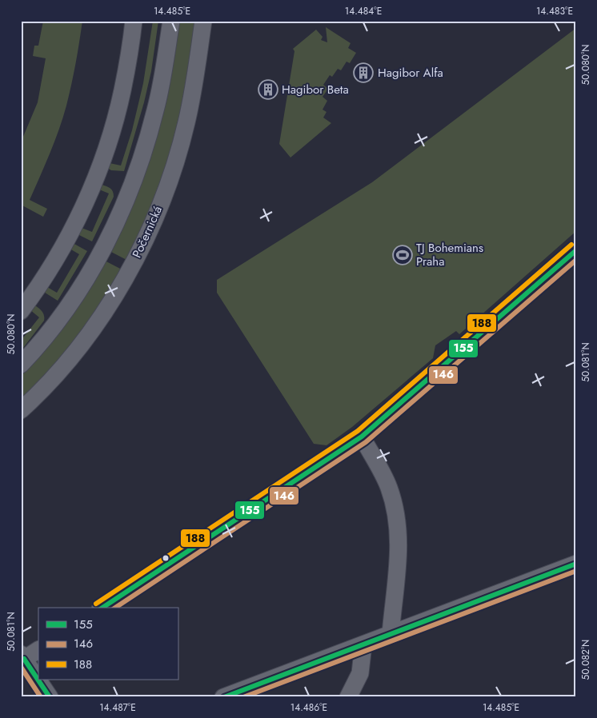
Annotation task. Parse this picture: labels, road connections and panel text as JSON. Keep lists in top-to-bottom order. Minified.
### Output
{"streets":{"street":["Počernická"]},"places":{"building":["Hagibor Alfa","Hagibor Beta"],"sports":["TJ Bohemians Praha"]},"lines":["transit line 188","transit line 155","transit line 146"],"legend":["155","146","188"],"coordinates":["14.485°E","14.484°E","14.483°E","50.080°N","50.081°N","50.082°N","14.487°E","14.486°E"]}
